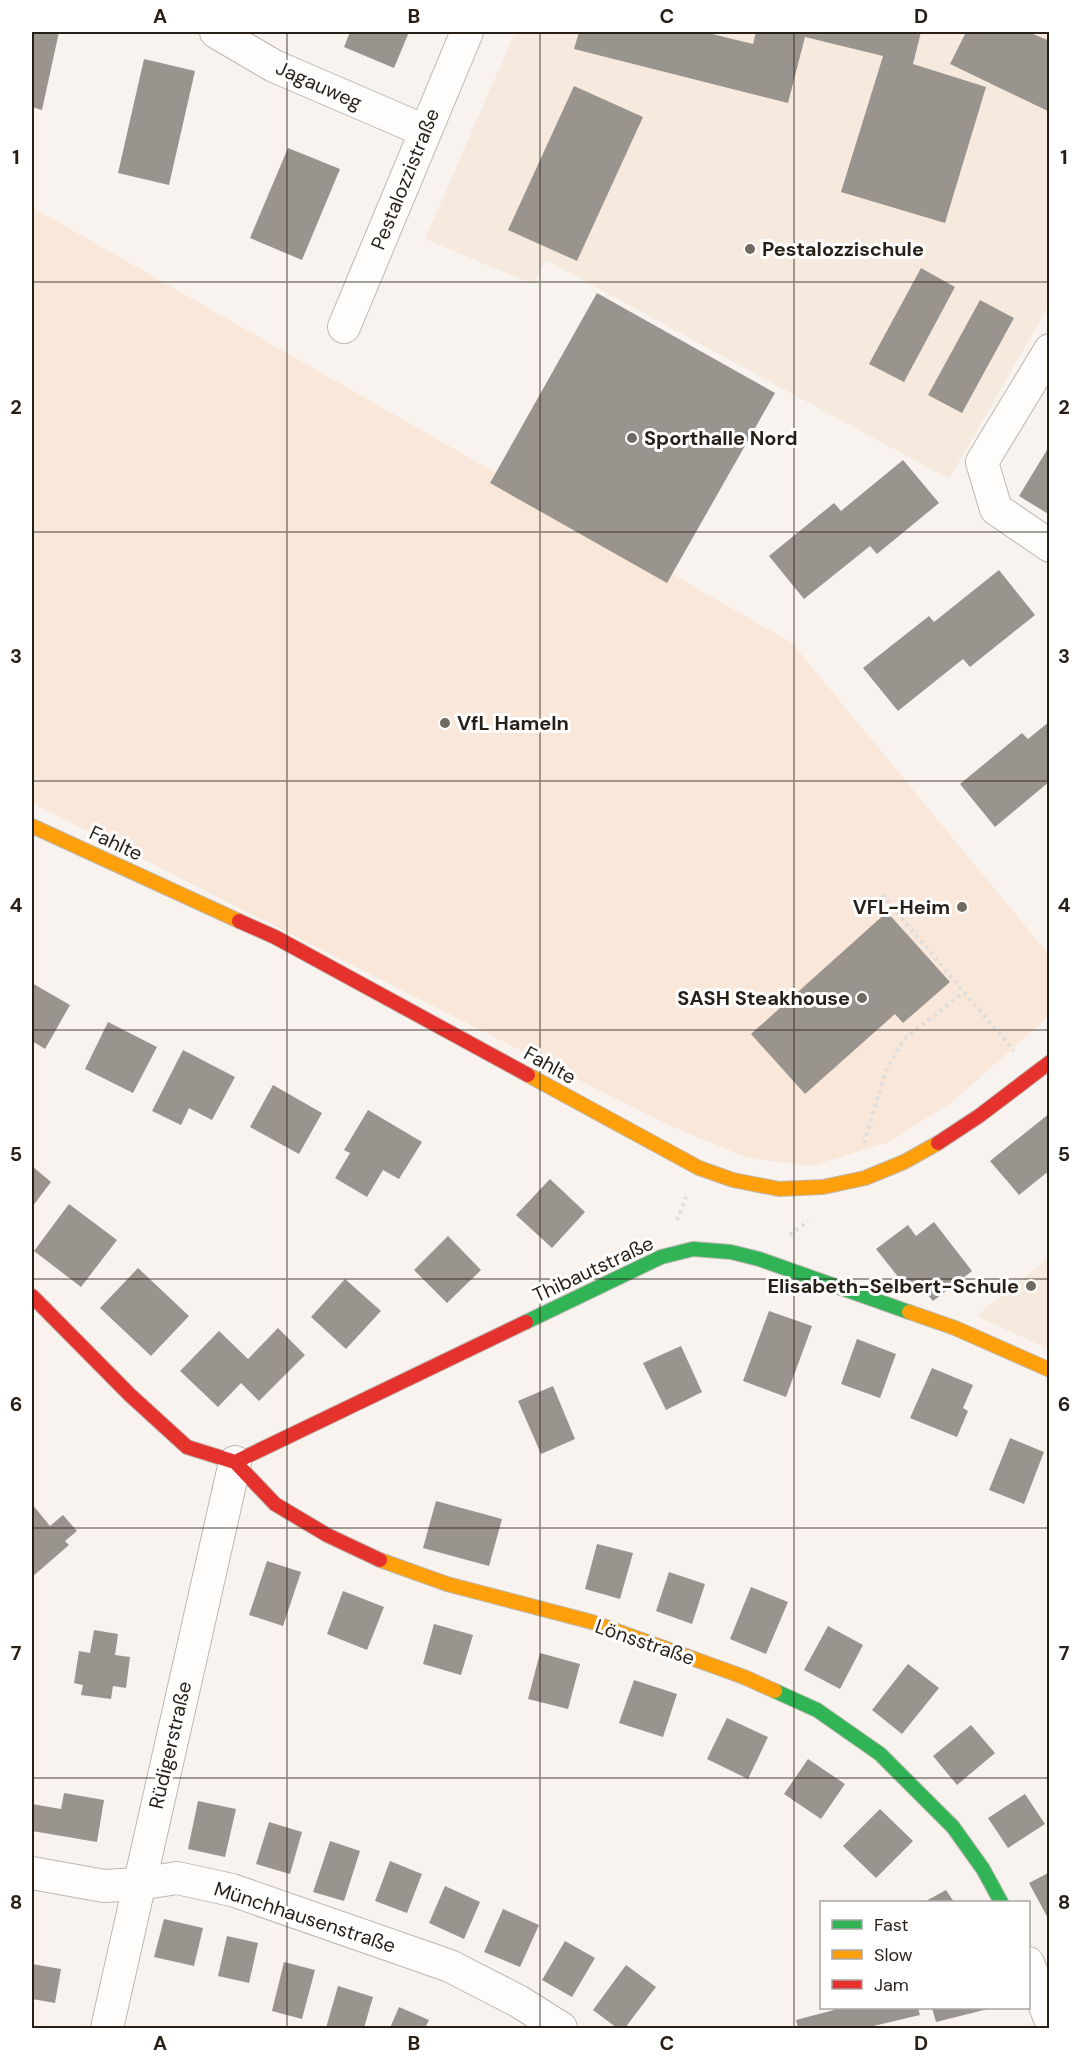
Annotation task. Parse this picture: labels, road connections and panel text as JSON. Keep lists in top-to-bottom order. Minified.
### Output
{"streets":{"street":["Jagauweg","Pestalozzistraße","Fahlte","Thibautstraße","Lönsstraße","Rüdigerstraße","Münchhausenstraße"]},"crossings":[["Jagauweg","Pestalozzistraße"],["Thibautstraße","Lönsstraße"],["Thibautstraße","Rüdigerstraße"],["Lönsstraße","Rüdigerstraße"],["Rüdigerstraße","Münchhausenstraße"]],"places":["Pestalozzischule","Sporthalle Nord","VfL Hameln","VFL-Heim","SASH Steakhouse","Elisabeth-Selbert-Schule"],"legend":["Fast","Slow","Jam"],"grid":{"columns":["A","B","C","D"],"rows":["1","2","3","4","5","6","7","8"]}}
